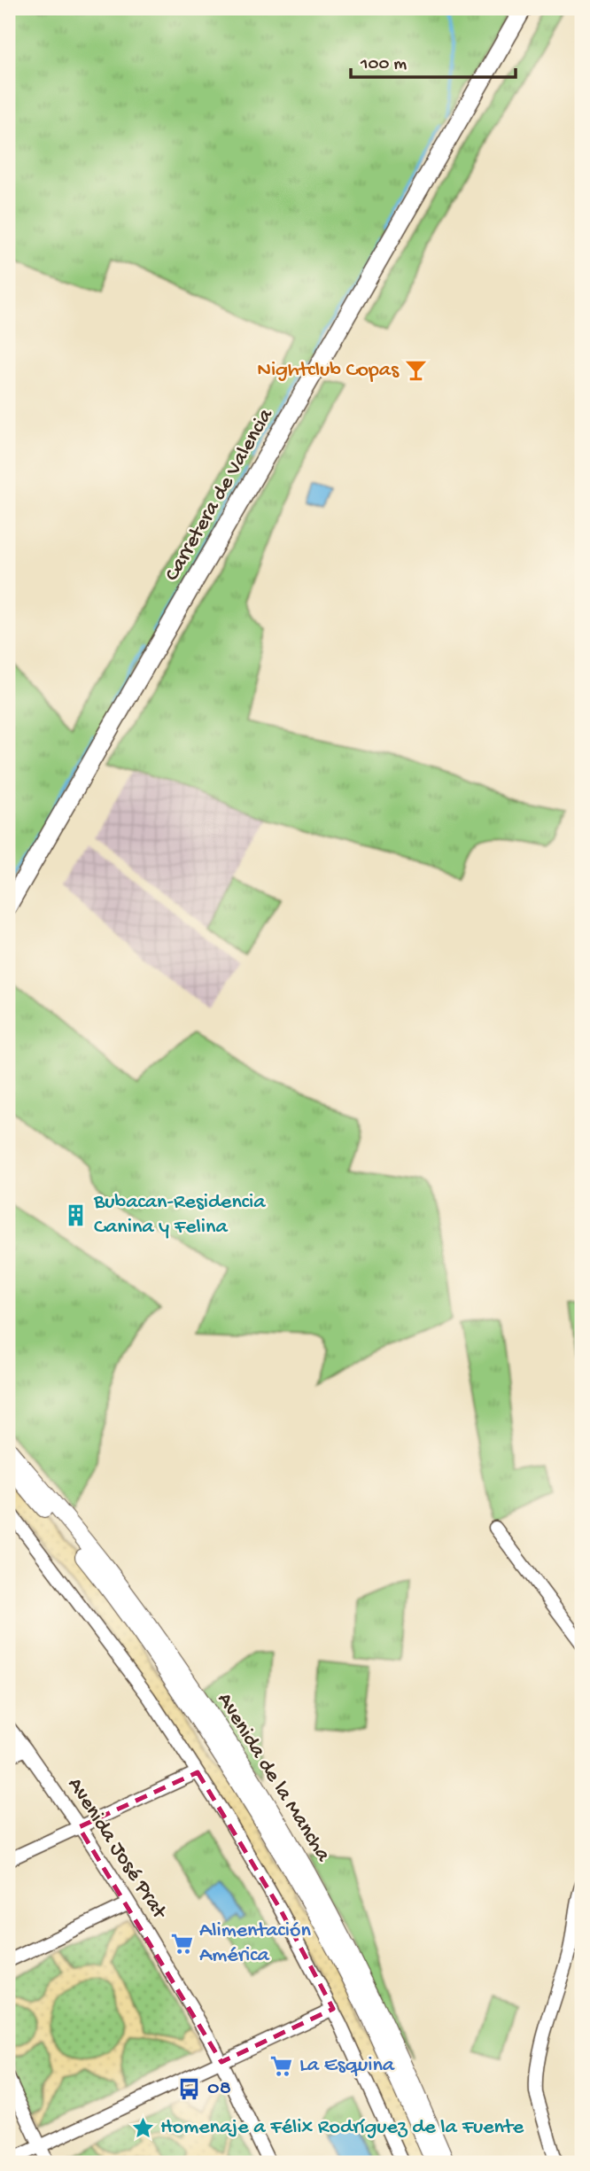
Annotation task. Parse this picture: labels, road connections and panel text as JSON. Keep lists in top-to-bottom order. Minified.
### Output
{"streets":{"highway":["Carretera de Valencia"],"main road":["Avenida de la Mancha"],"street":["Avenida José Prat"]},"places":{"bar":["Nightclub Copas"],"building":["Bubacan-Residencia Canina y Felina"],"supermarket":["Alimentación América","La Esquina"],"bus stop":["08"],"place":["Homenaje a Félix Rodríguez de la Fuente"]},"scale_bar":"100 m"}
